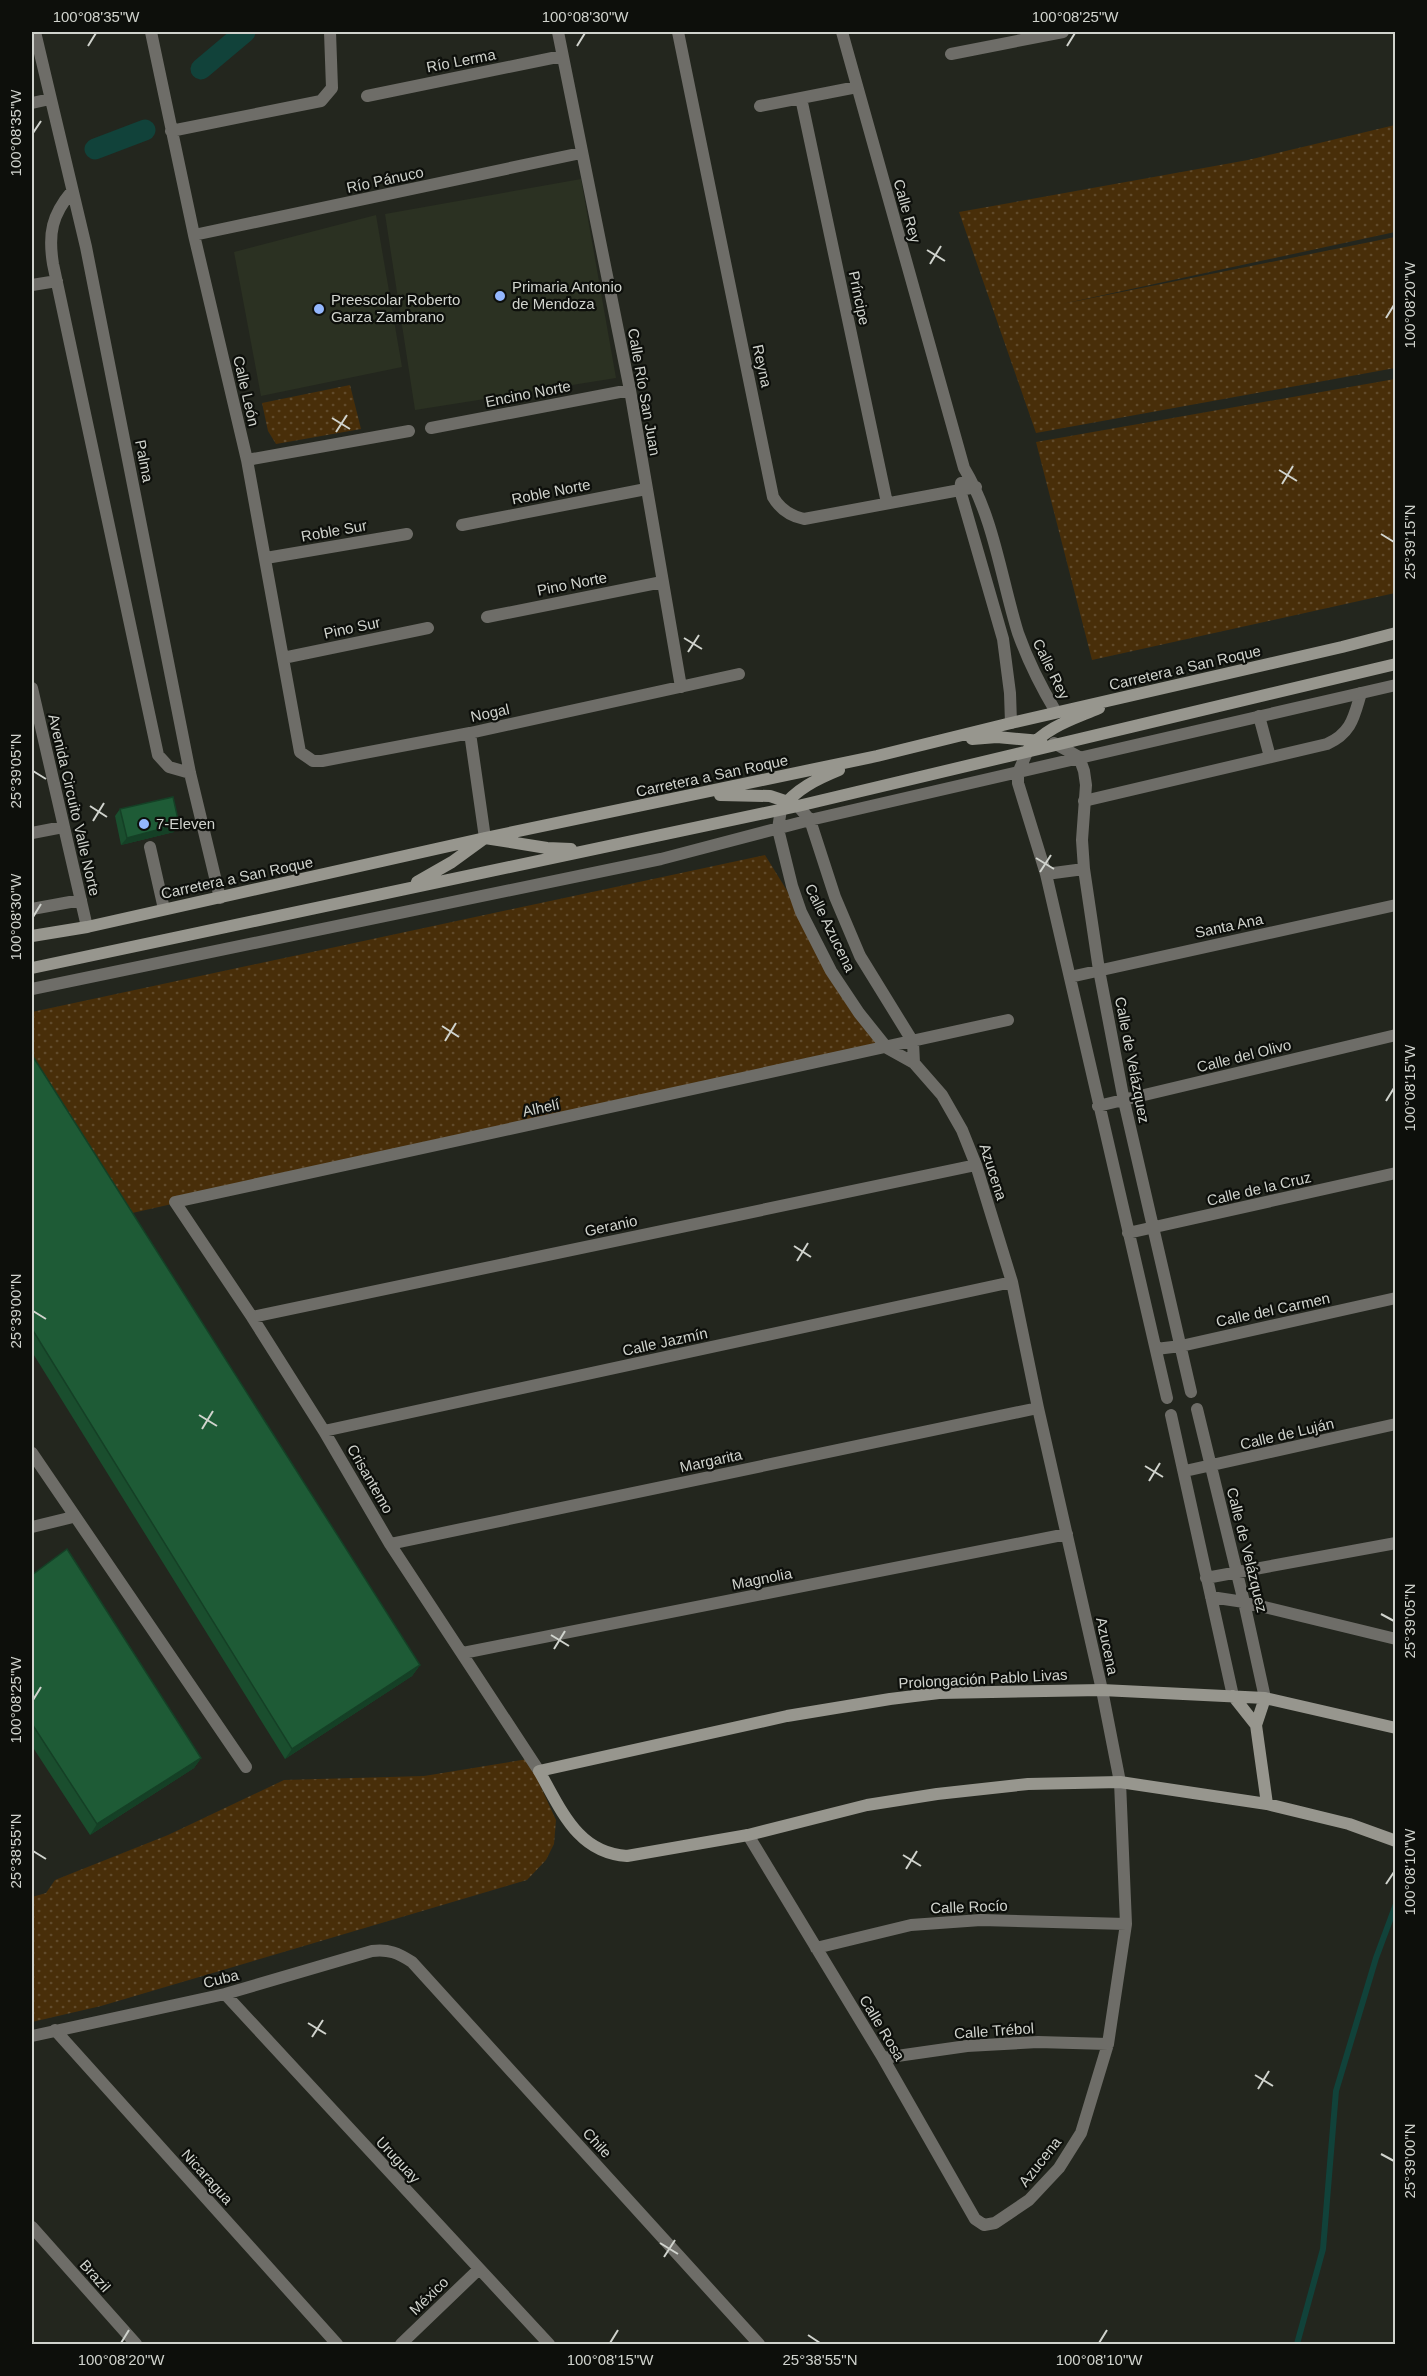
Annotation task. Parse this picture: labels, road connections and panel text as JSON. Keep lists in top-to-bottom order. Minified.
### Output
{"streets":{"main road":["Carretera a San Roque","Prolongación Pablo Livas"],"street":["Río Lerma","Río Pánuco","Calle Rey","Príncipe","Reyna","Calle León","Calle Río San Juan","Encino Norte","Palma","Roble Norte","Roble Sur","Pino Norte","Pino Sur","Nogal","Avenida Circuito Valle Norte","Santa Ana","Calle Azucena","Calle del Olivo","Calle de Velázquez","Alhelí","Azucena","Calle de la Cruz","Geranio","Calle del Carmen","Calle Jazmín","Calle de Luján","Margarita","Crisantemo","Magnolia","Calle Rocío","Cuba","Calle Rosa","Calle Trébol","Chile","Uruguay","Nicaragua","Brazil","México"]},"crossings":[["Río Lerma","Calle Río San Juan"],["Río Pánuco","Calle León"],["Río Pánuco","Calle Río San Juan"],["Calle Rey","Reyna"],["Calle Rey","Carretera a San Roque"],["Príncipe","Reyna"],["Calle León","Roble Sur"],["Calle León","Pino Sur"],["Calle León","Nogal"],["Calle Río San Juan","Encino Norte"],["Calle Río San Juan","Roble Norte"],["Calle Río San Juan","Pino Norte"],["Calle Río San Juan","Nogal"],["Palma","Carretera a San Roque"],["Carretera a San Roque","Avenida Circuito Valle Norte"],["Santa Ana","Calle de Velázquez"],["Calle Azucena","Alhelí"],["Calle Azucena","Azucena"],["Calle del Olivo","Calle de Velázquez"],["Calle de Velázquez","Calle de la Cruz"],["Calle de Velázquez","Calle del Carmen"],["Calle de Velázquez","Calle de Luján"],["Calle de Velázquez","Prolongación Pablo Livas"],["Alhelí","Azucena"],["Alhelí","Crisantemo"],["Azucena","Geranio"],["Azucena","Calle Jazmín"],["Azucena","Margarita"],["Azucena","Magnolia"],["Azucena","Prolongación Pablo Livas"],["Azucena","Calle Rocío"],["Azucena","Calle Rosa"],["Azucena","Calle Trébol"],["Geranio","Crisantemo"],["Calle Jazmín","Crisantemo"],["Margarita","Crisantemo"],["Crisantemo","Magnolia"],["Crisantemo","Prolongación Pablo Livas"],["Calle Rocío","Calle Rosa"],["Cuba","Chile"],["Cuba","Uruguay"],["Cuba","Nicaragua"],["Calle Rosa","Calle Trébol"],["Uruguay","México"]],"places":["Primaria Antonio de Mendoza","Preescolar Roberto Garza Zambrano","7-Eleven"],"coordinates":["100°08'35\"W","100°08'30\"W","100°08'25\"W","100°08'20\"W","25°39'15\"N","25°39'05\"N","100°08'15\"W","25°39'00\"N","25°38'55\"N","100°08'10\"W"]}
